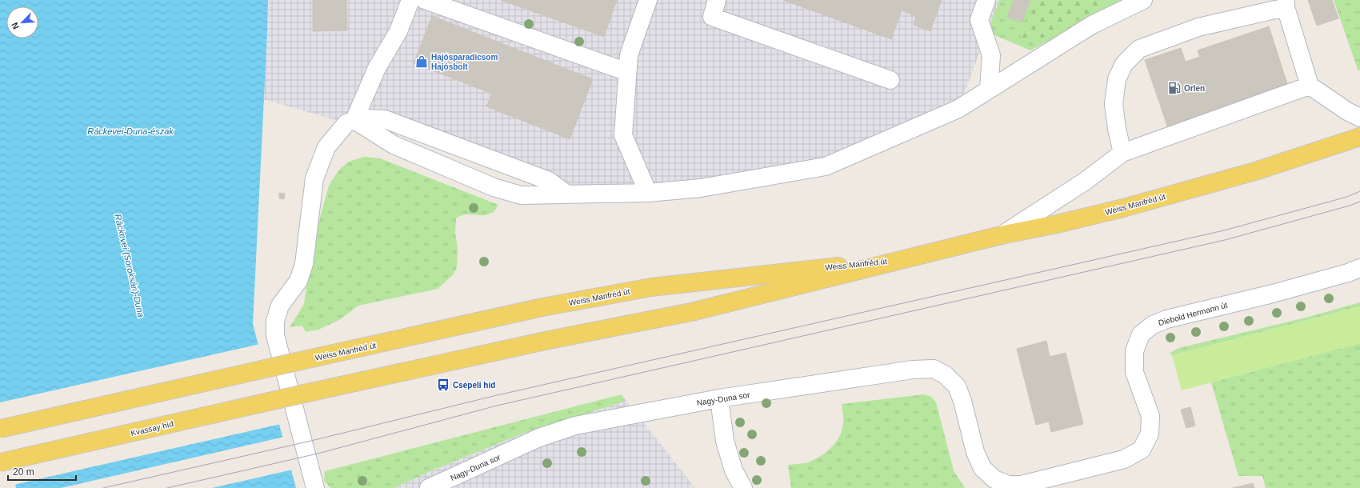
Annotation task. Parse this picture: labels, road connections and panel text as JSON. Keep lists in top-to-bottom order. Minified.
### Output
{"streets":{"main road":["Weiss Manfréd út","Kvassay híd"],"lane":["Diebold Hermann út","Nagy-Duna sor"]},"crossings":[["Weiss Manfréd út","Kvassay híd"],["Diebold Hermann út","Nagy-Duna sor"]],"water":["Ráckevei-Duna-észak","Ráckevei (Soroksári)-Duna"],"places":{"shop":["Hajósparadicsom Hajósbolt"],"fuel station":["Orlen"],"bus stop":["Csepeli híd"]},"scale_bar":"20 m","north":"bottom left"}
